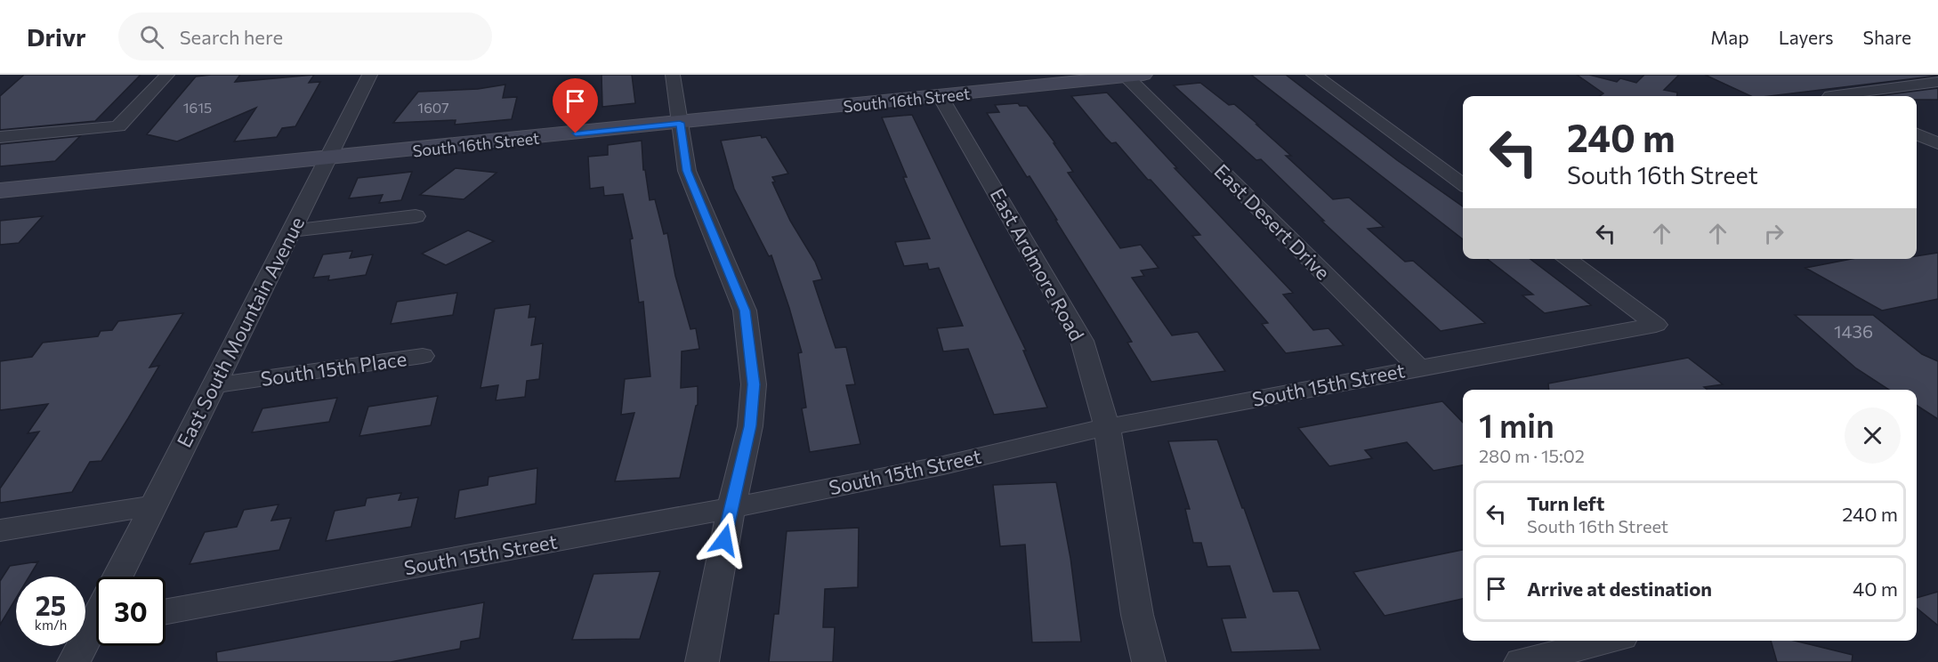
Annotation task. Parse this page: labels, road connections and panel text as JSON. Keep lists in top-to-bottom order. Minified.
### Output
{"streets":{"main road":["South 16th Street"],"street":["East Desert Drive","East Ardmore Road","East South Mountain Avenue","South 15th Place","South 15th Street"]},"crossings":[["South 16th Street","East Desert Drive"],["South 16th Street","East Ardmore Road"],["South 16th Street","East South Mountain Avenue"],["East Desert Drive","South 15th Street"],["East Ardmore Road","South 15th Street"],["East South Mountain Avenue","South 15th Place"]],"house_numbers":["1615","1607","1436"],"page":{"header":"Drivr","search":"Search here","nav":["Map","Layers","Share"],"turn":["240 m","South 16th Street"],"heading":["1 min","280 m · 15:02"],"list":[{"name":"Turn left","note":"South 16th Street","value":"240 m"},{"name":"Arrive at destination","value":"40 m"}],"speed":"25 km/h","limit":"30"}}
